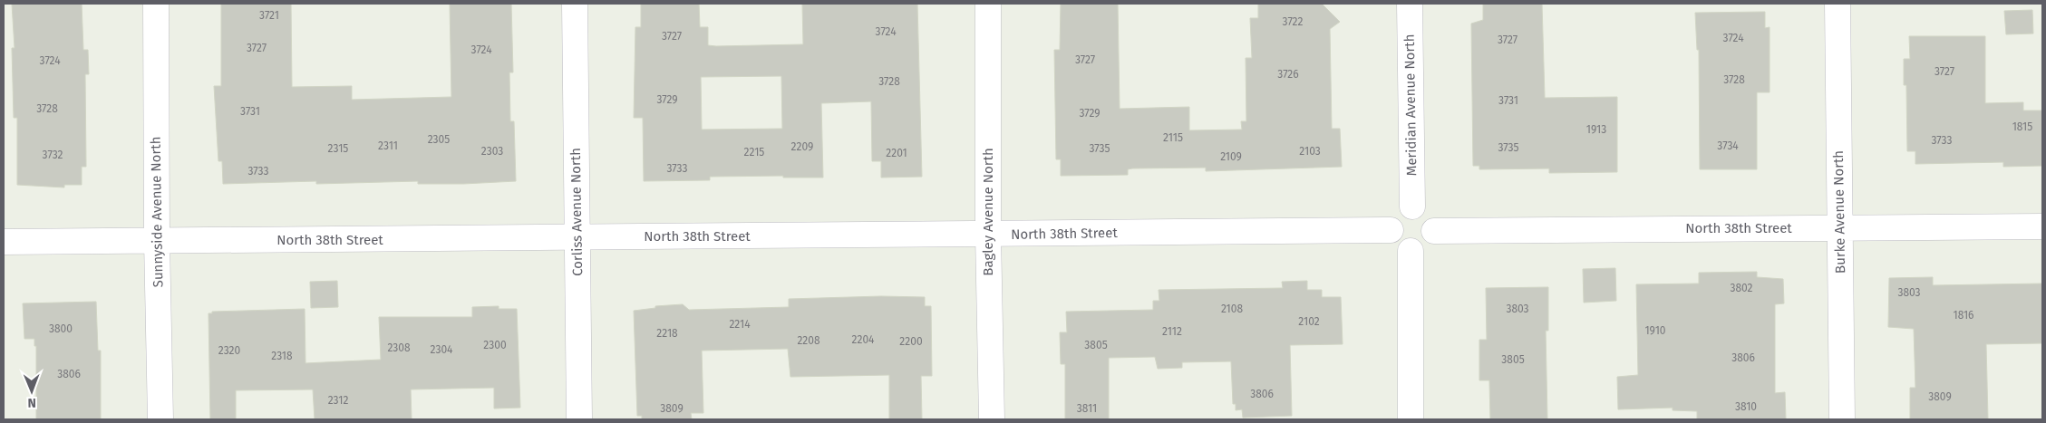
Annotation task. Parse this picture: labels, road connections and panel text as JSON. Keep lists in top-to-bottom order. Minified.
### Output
{"streets":{"street":["Meridian Avenue North","Sunnyside Avenue North","Corliss Avenue North","Bagley Avenue North","Burke Avenue North","North 38th Street"]},"crossings":[["Meridian Avenue North","North 38th Street"],["Sunnyside Avenue North","North 38th Street"],["Corliss Avenue North","North 38th Street"],["Bagley Avenue North","North 38th Street"],["Burke Avenue North","North 38th Street"]],"house_numbers":["3721","3722","3724","3727","3724","3727","3727","3724","3727","3724","3727","3726","3728","3728","3729","3731","3728","3731","3729","1815","1913","2115","2305","3733","2311","3734","2209","3735","2315","3735","2303","2103","2215","2201","3732","2109","3733","3733","3802","3803","2108","3803","1816","2102","2214","3800","1910","2112","2218","2204","2208","2200","2300","3805","2308","2304","2320","2318","3806","3805","3806","3806","3809","2312","3810","3809","3811"],"north":"bottom"}
